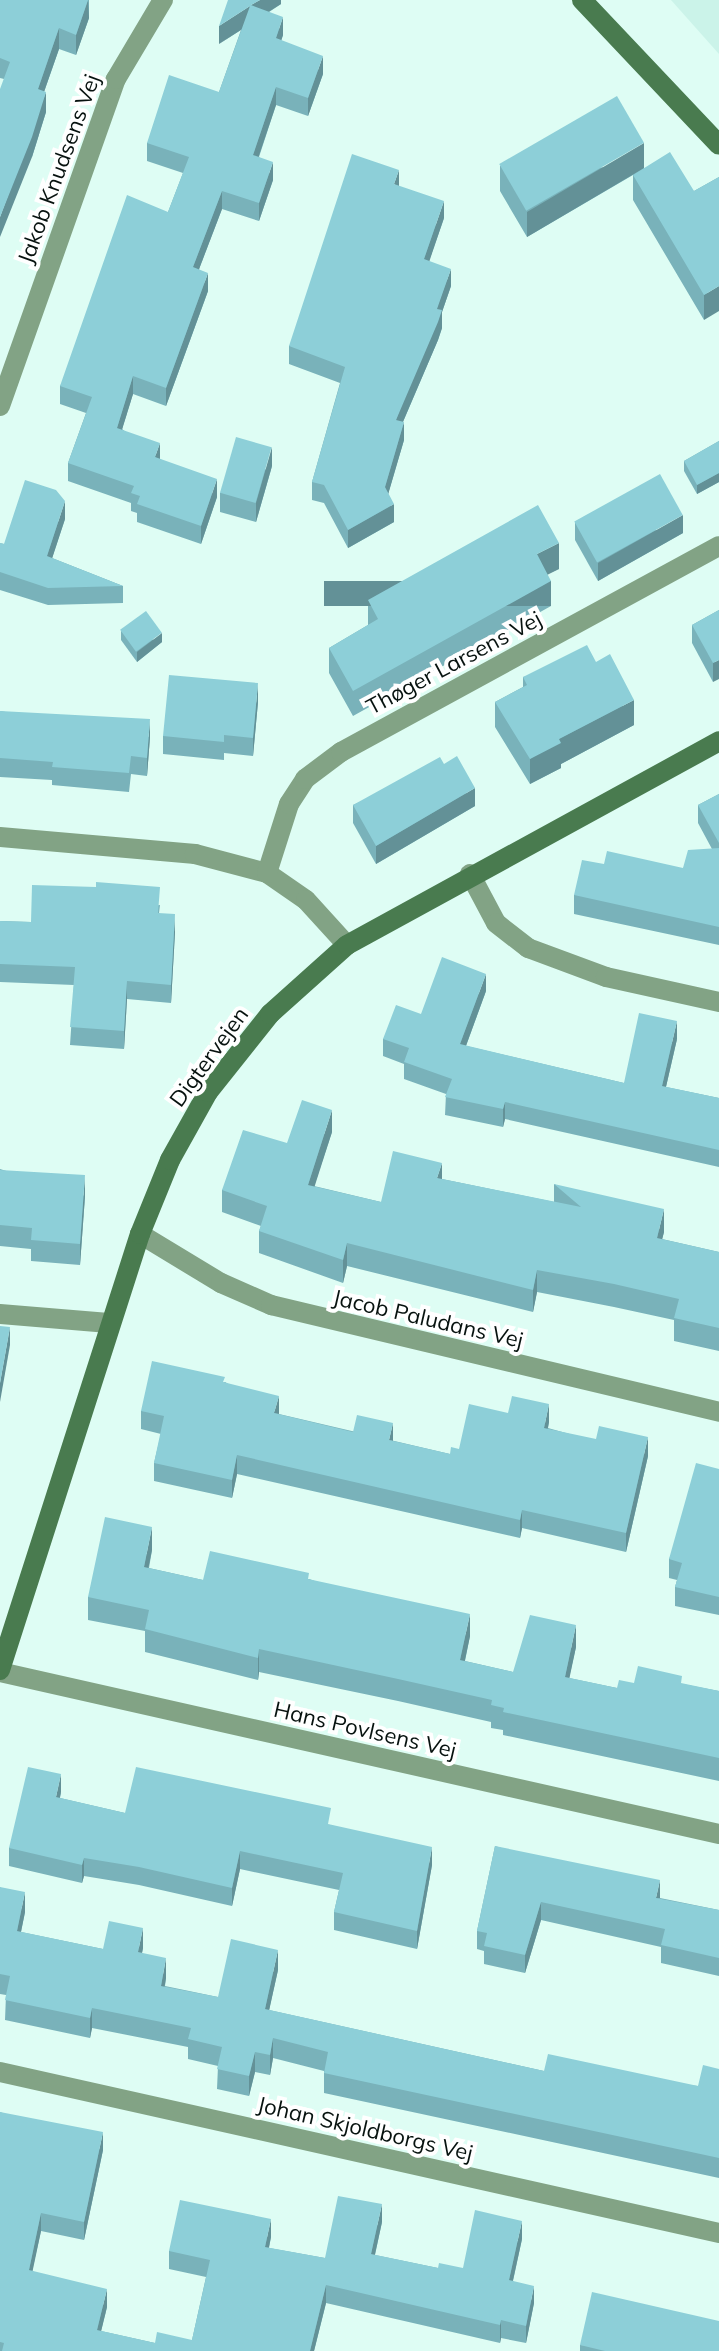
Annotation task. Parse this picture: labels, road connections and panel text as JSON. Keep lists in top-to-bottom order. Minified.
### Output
{"streets":{"street":["Jakob Knudsens Vej","Thøger Larsens Vej","Digtervejen","Jacob Paludans Vej","Hans Povlsens Vej","Johan Skjoldborgs Vej"]},"crossings":[["Digtervejen","Jacob Paludans Vej"],["Digtervejen","Hans Povlsens Vej"]]}
